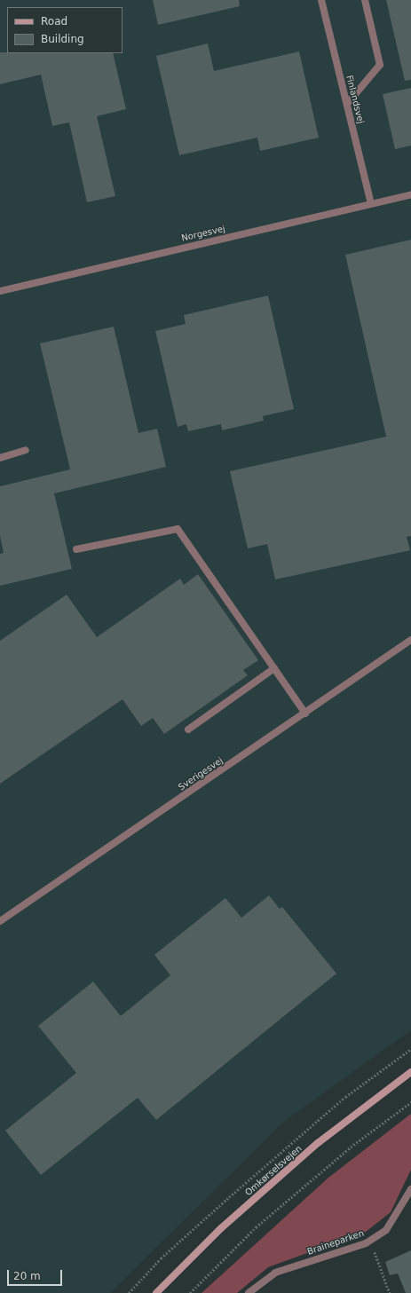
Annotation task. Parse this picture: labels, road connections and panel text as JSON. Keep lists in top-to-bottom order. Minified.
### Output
{"streets":{"main road":["Omkørselsvejen"],"street":["Finlandsvej","Norgesvej","Sverigesvej","Braineparken"]},"crossings":[["Finlandsvej","Norgesvej"]],"legend":["Road","Building"],"scale_bar":"20 m"}
